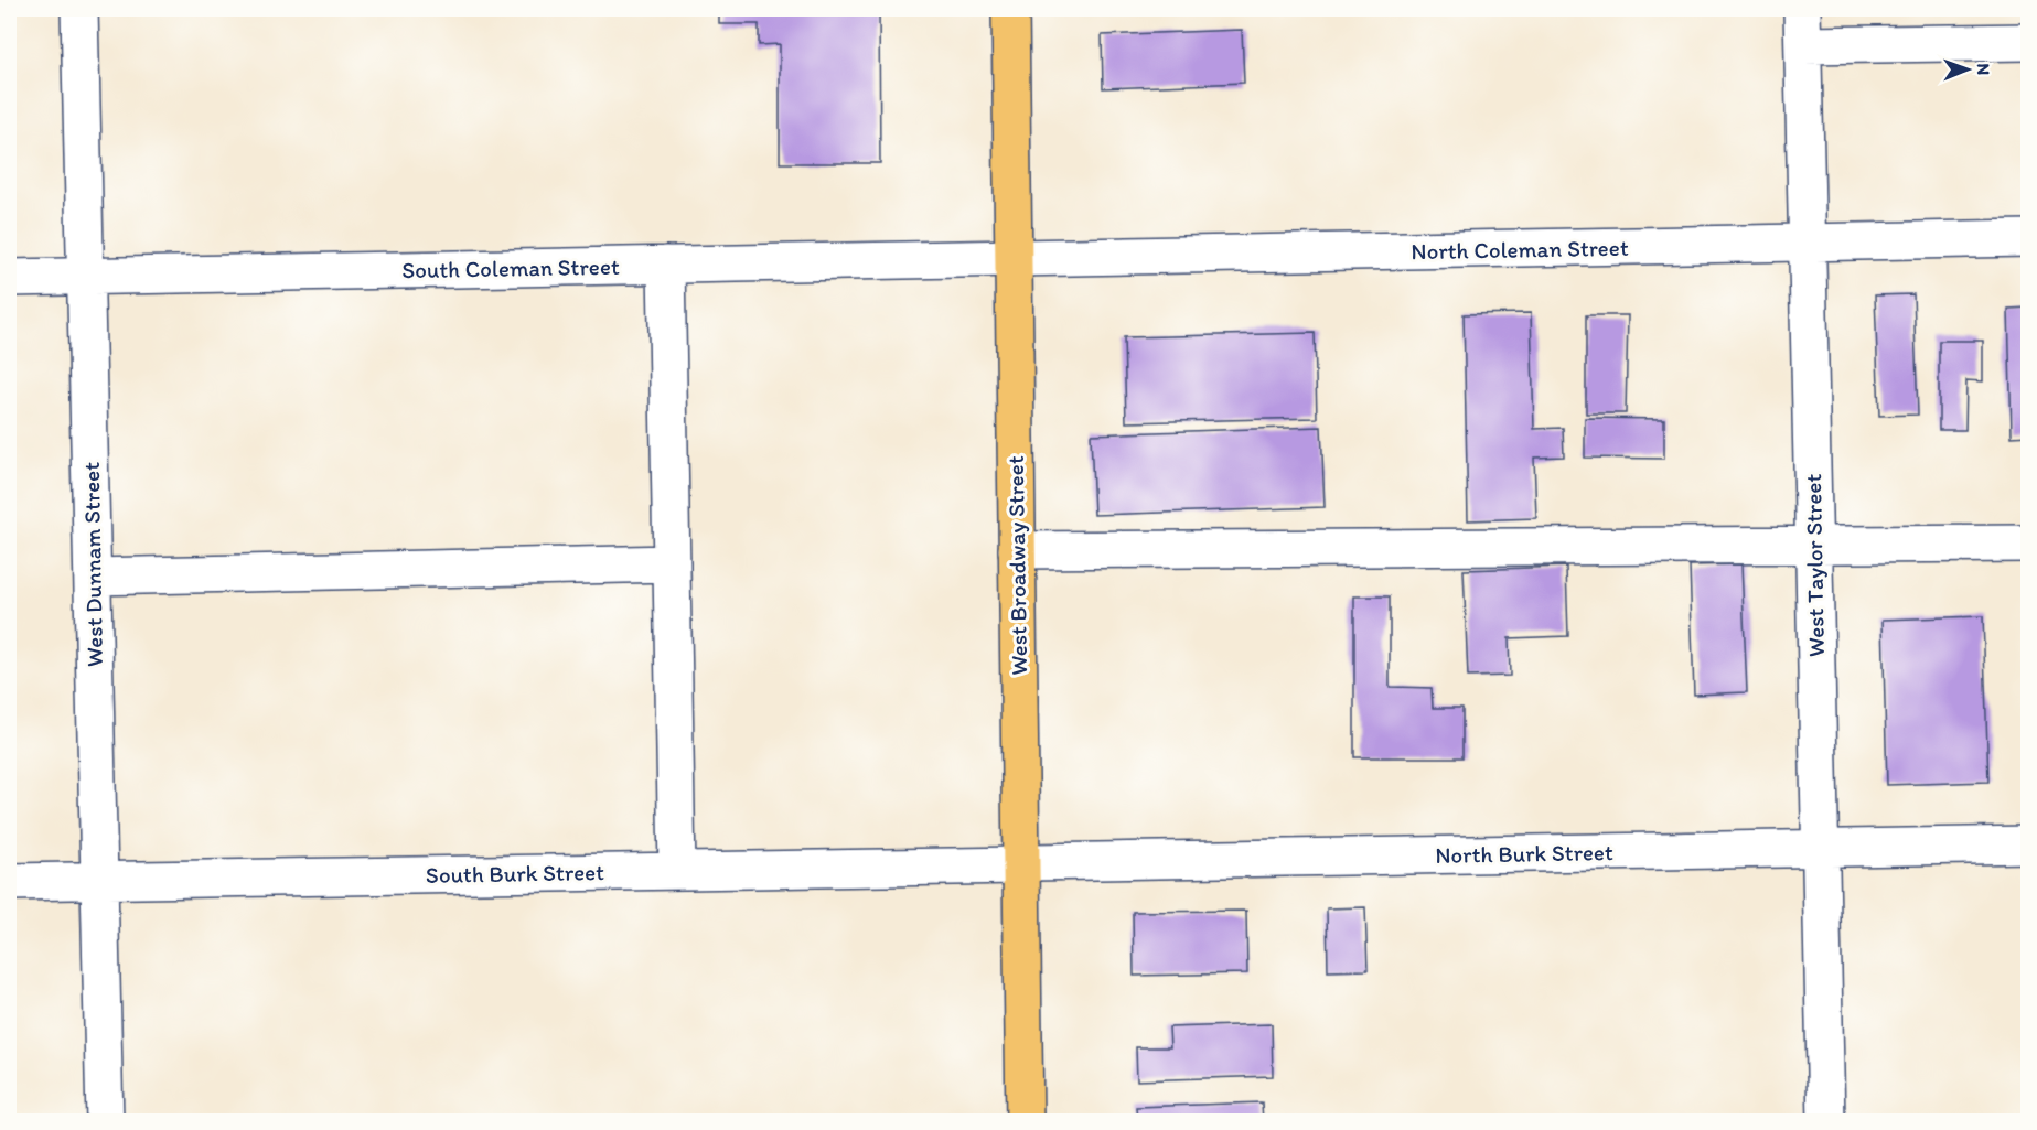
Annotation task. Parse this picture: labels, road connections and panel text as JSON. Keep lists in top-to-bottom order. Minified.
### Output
{"streets":{"main road":["West Broadway Street"],"street":["North Coleman Street","South Coleman Street","West Dunnam Street","West Taylor Street","North Burk Street","South Burk Street"]},"crossings":[["North Coleman Street","South Coleman Street"],["North Coleman Street","West Broadway Street"],["North Coleman Street","West Taylor Street"],["South Coleman Street","West Dunnam Street"],["South Coleman Street","West Broadway Street"],["West Dunnam Street","South Burk Street"],["West Broadway Street","North Burk Street"],["West Broadway Street","South Burk Street"],["West Taylor Street","North Burk Street"],["North Burk Street","South Burk Street"]],"north":"right"}
